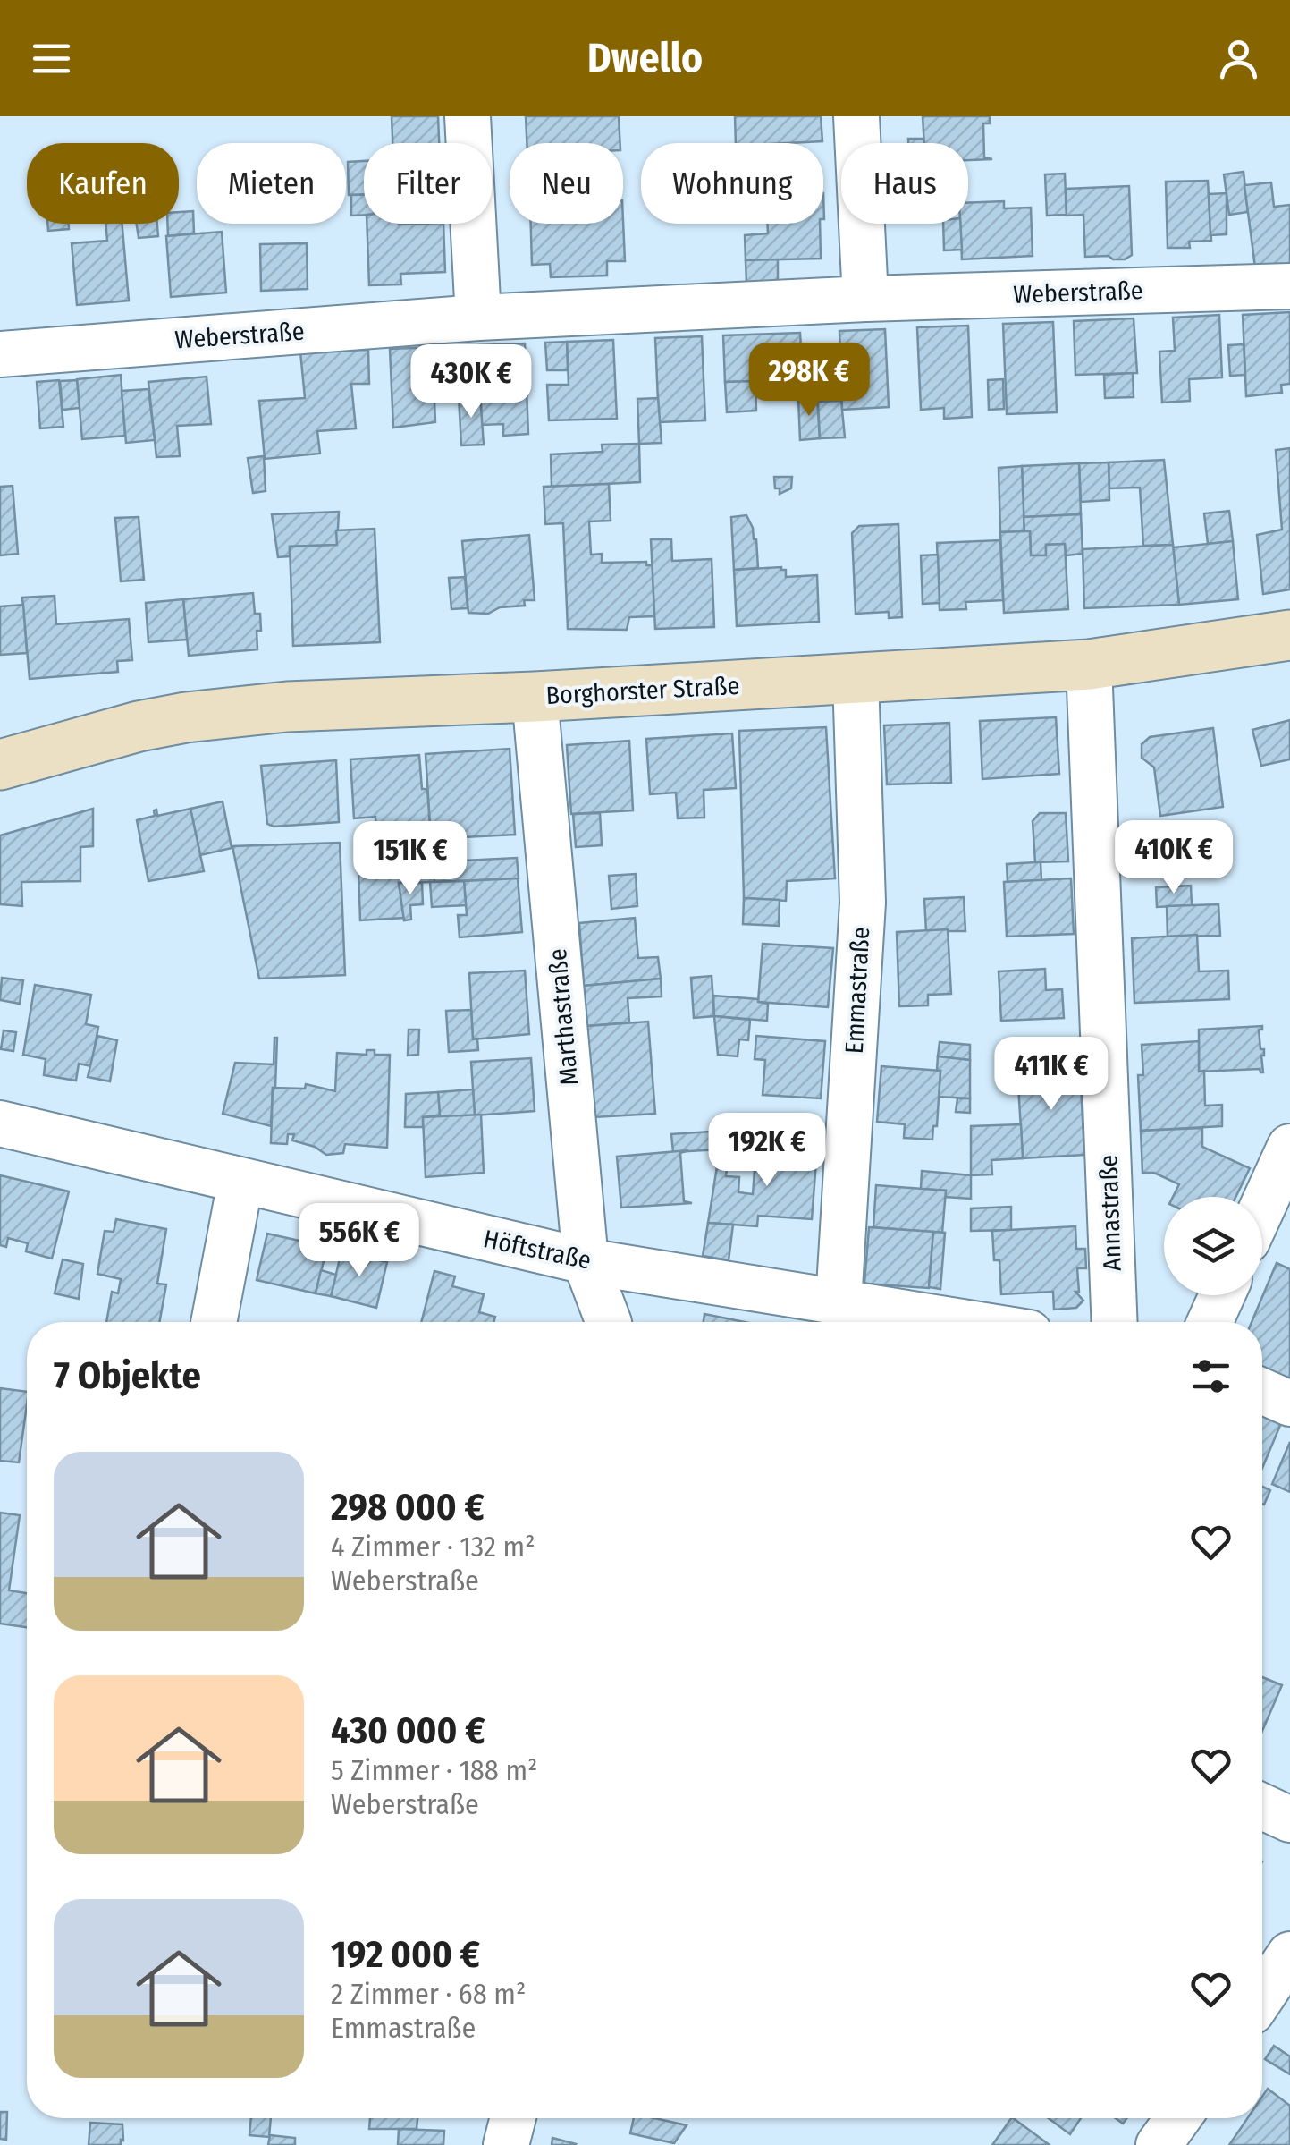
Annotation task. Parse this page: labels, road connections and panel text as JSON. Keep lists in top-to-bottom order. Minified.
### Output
{"streets":{"main road":["Borghorster Straße"],"street":["Weberstraße","Emmastraße","Marthastraße","Annastraße","Höftstraße"]},"crossings":[["Borghorster Straße","Emmastraße"],["Borghorster Straße","Marthastraße"],["Borghorster Straße","Annastraße"],["Emmastraße","Höftstraße"],["Marthastraße","Höftstraße"]],"page":{"header":"Dwello","chip":["Kaufen","Mieten","Filter","Neu","Wohnung","Haus"],"price":["298K €","430K €","410K €","151K €","411K €","192K €","556K €"],"heading":"7 Objekte","list":[{"name":"298 000 €","note":"4 Zimmer · 132 m² · Weberstraße"},{"name":"430 000 €","note":"5 Zimmer · 188 m² · Weberstraße"},{"name":"192 000 €","note":"2 Zimmer · 68 m² · Emmastraße"}]}}
